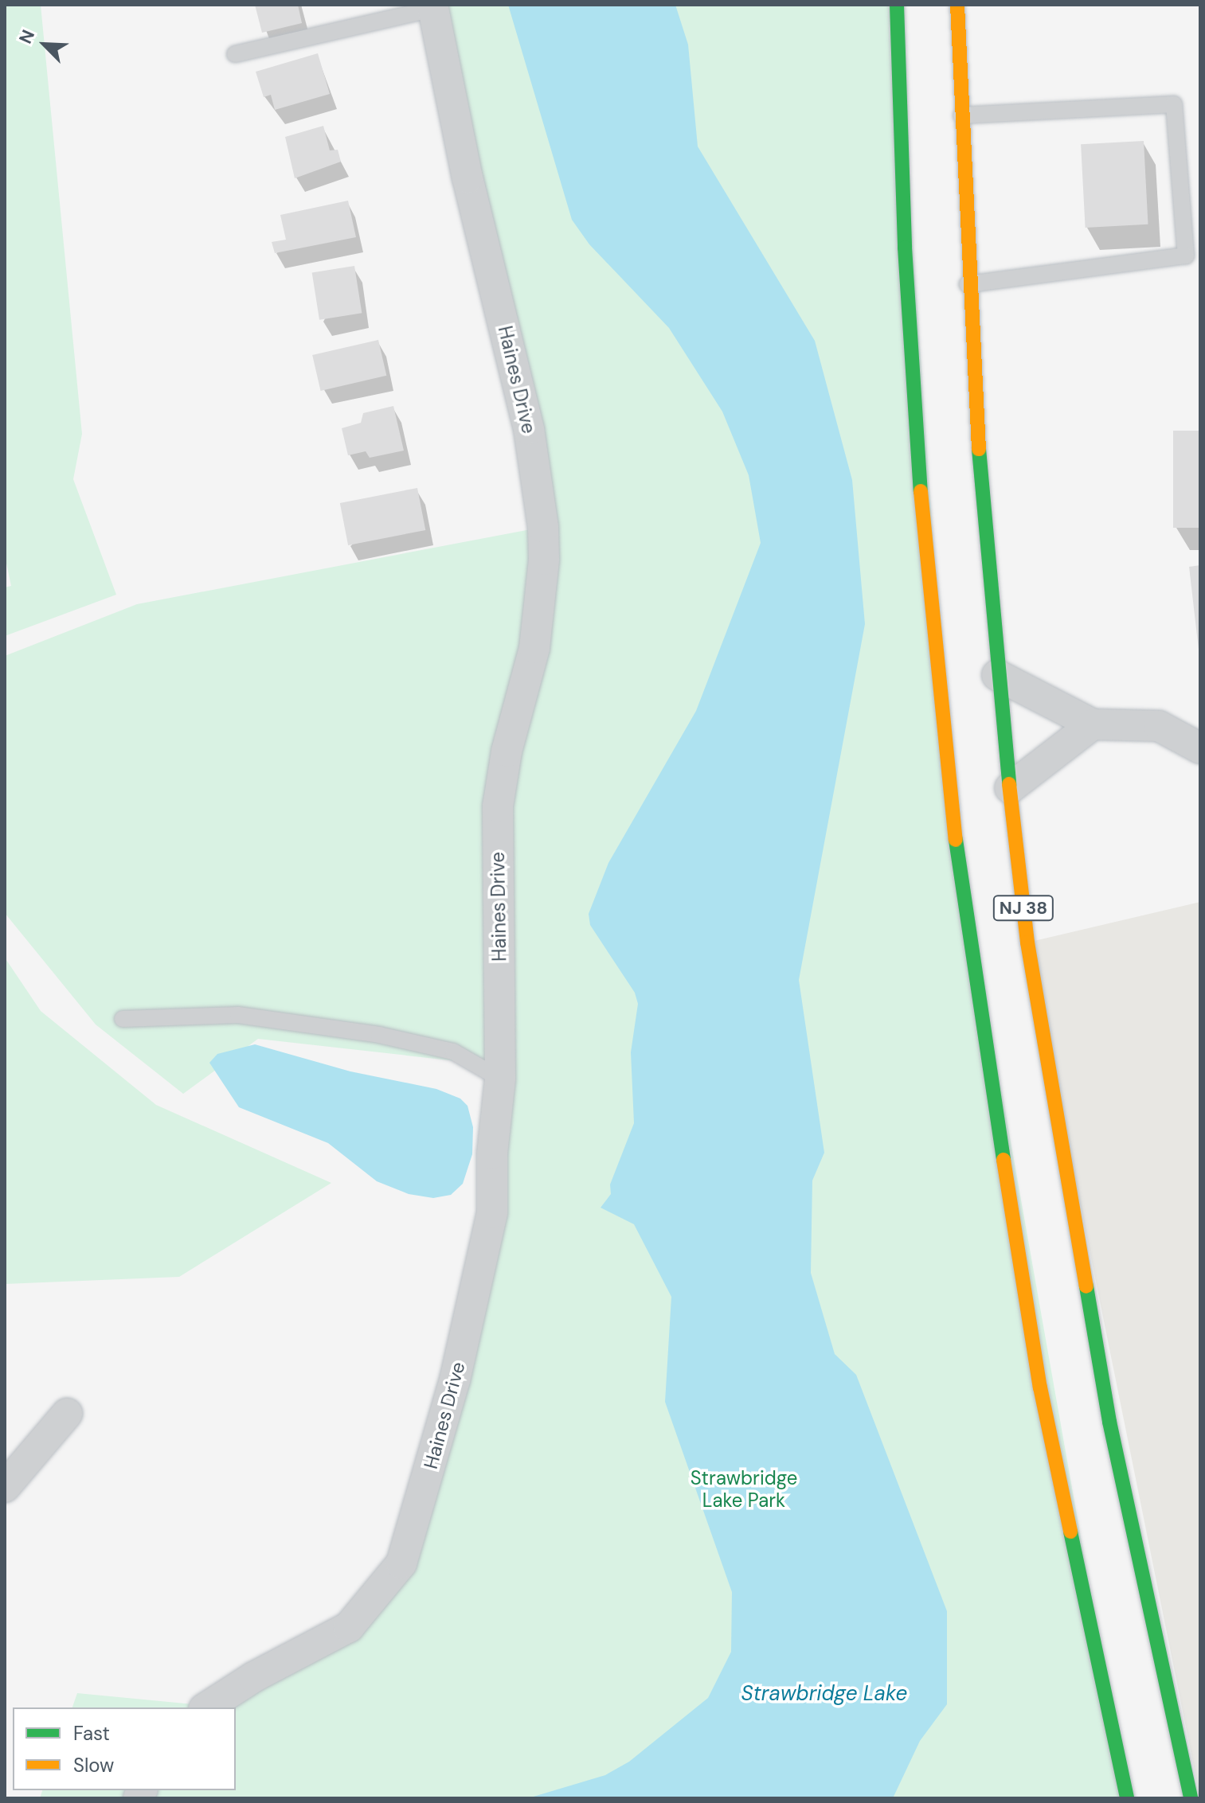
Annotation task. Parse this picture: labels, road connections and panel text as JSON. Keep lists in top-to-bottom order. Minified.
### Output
{"streets":{"highway":["NJ 38"],"street":["Haines Drive"]},"water":["Strawbridge Lake"],"parks":["Strawbridge Lake Park"],"legend":["Fast","Slow"],"north":"top left"}
